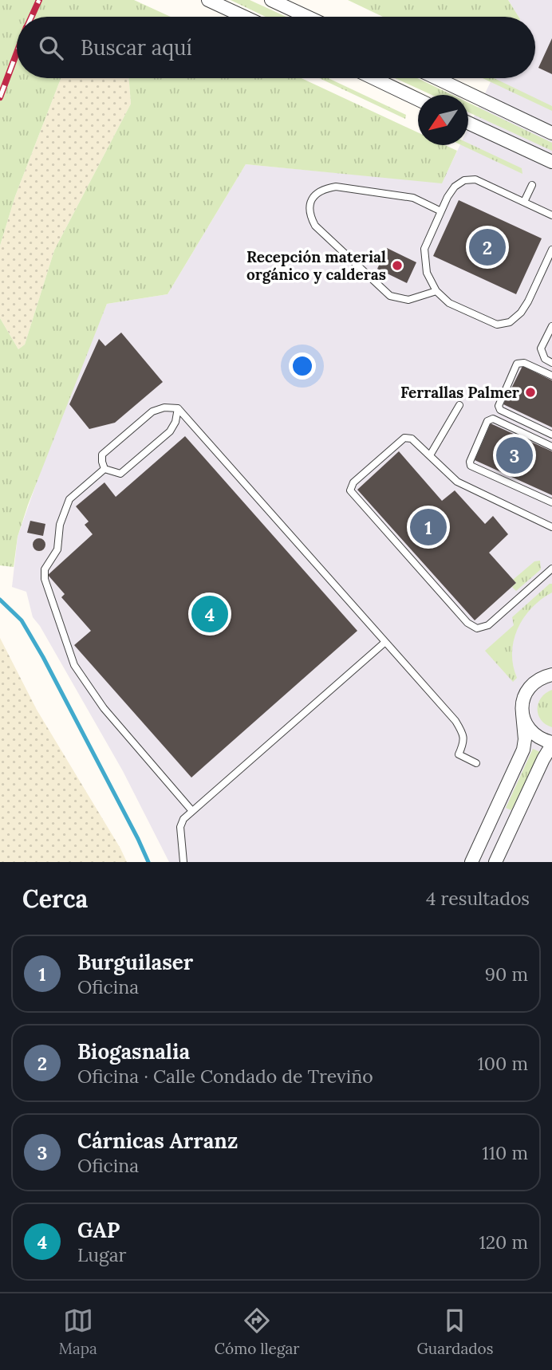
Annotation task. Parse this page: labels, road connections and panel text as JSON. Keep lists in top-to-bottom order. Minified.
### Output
{"places":["Recepción material orgánico y calderas","Ferrallas Palmer"],"north":"bottom left","page":{"search":"Buscar aquí","pins":["2","3","1","4"],"heading":["Cerca","4 resultados"],"list":[{"mark":"1","name":"Burguilaser","note":"Oficina","value":"90 m"},{"mark":"2","name":"Biogasnalia","note":"Oficina · Calle Condado de Treviño","value":"100 m"},{"mark":"3","name":"Cárnicas Arranz","note":"Oficina","value":"110 m"},{"mark":"4","name":"GAP","note":"Lugar","value":"120 m"}],"nav":["Mapa","Cómo llegar","Guardados"]}}
